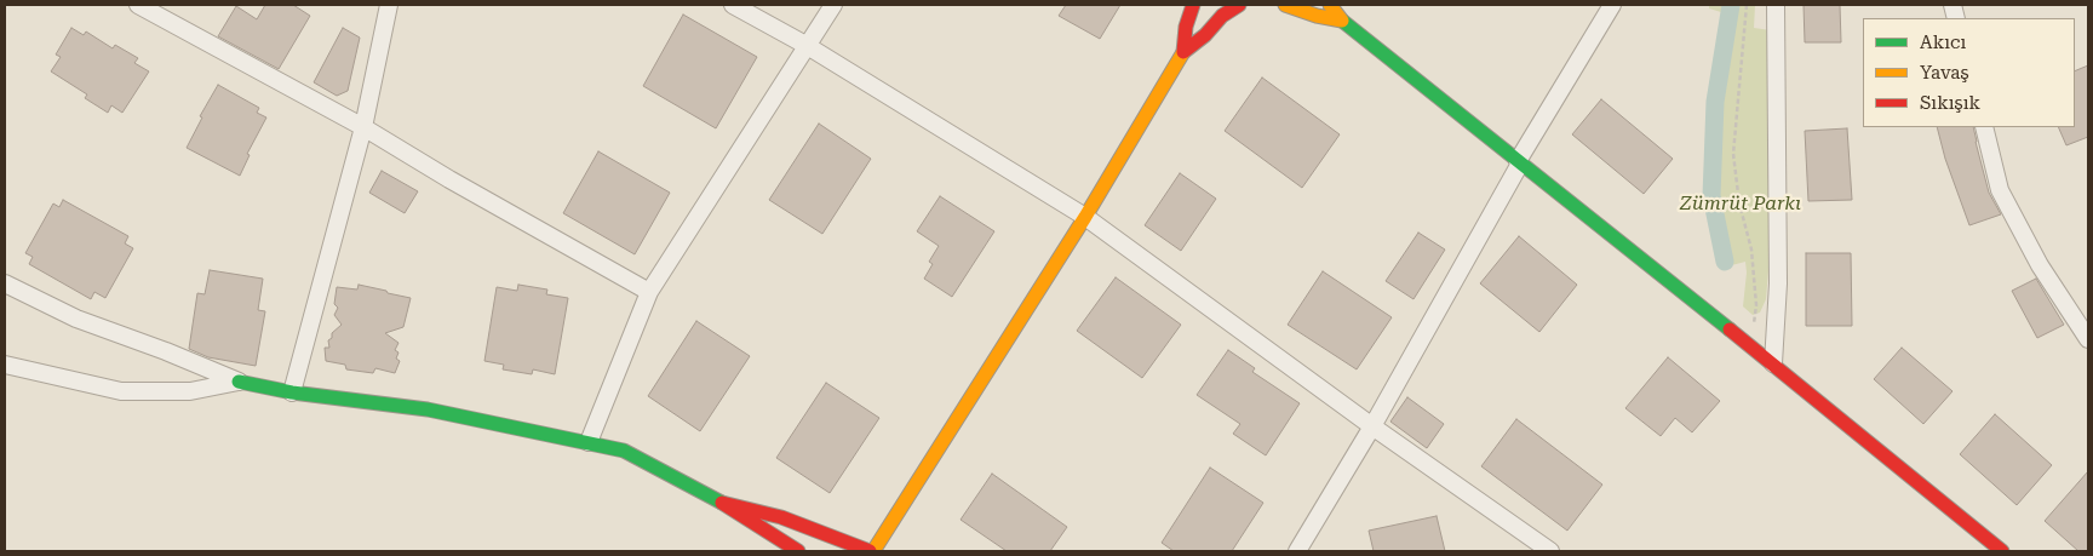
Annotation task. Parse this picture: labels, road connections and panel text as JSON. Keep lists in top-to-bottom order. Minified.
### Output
{"parks":["Zümrüt Parkı"],"legend":["Akıcı","Yavaş","Sıkışık"]}
